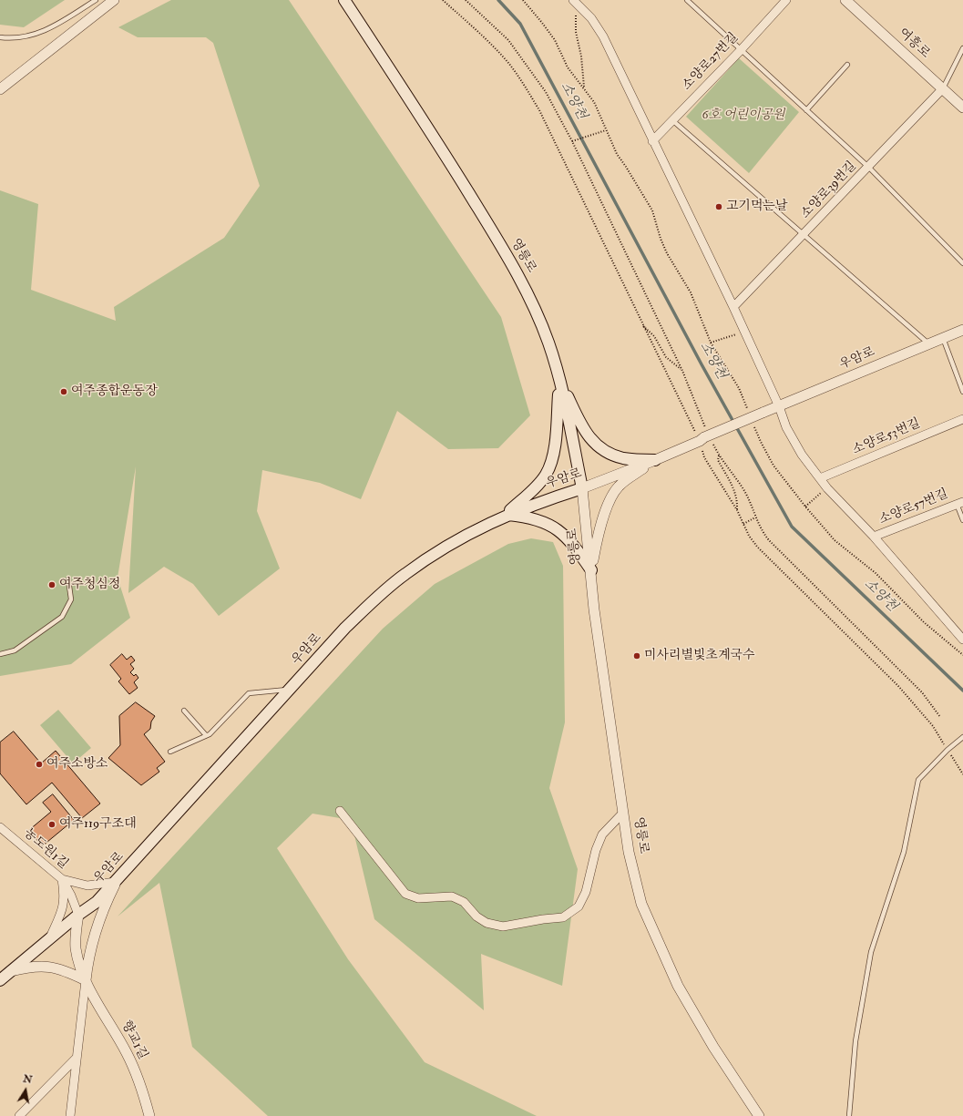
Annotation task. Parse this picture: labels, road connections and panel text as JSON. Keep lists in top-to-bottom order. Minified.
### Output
{"streets":{"main road":["영릉로","우암로"],"street":["여흥로","소양로27번길","소양로39번길","소양로53번길","소양로57번길","농도원1길","향교1길"]},"crossings":[["여흥로","소양로39번길"],["영릉로","우암로"],["우암로","농도원1길"],["우암로","향교1길"],["농도원1길","향교1길"]],"water":["소양천"],"parks":["6호 어린이공원"],"places":["고기먹는날","여주종합운동장","여주청심정","미사리별빛초계국수","여주소방소","여주119구조대"],"north":"top"}
